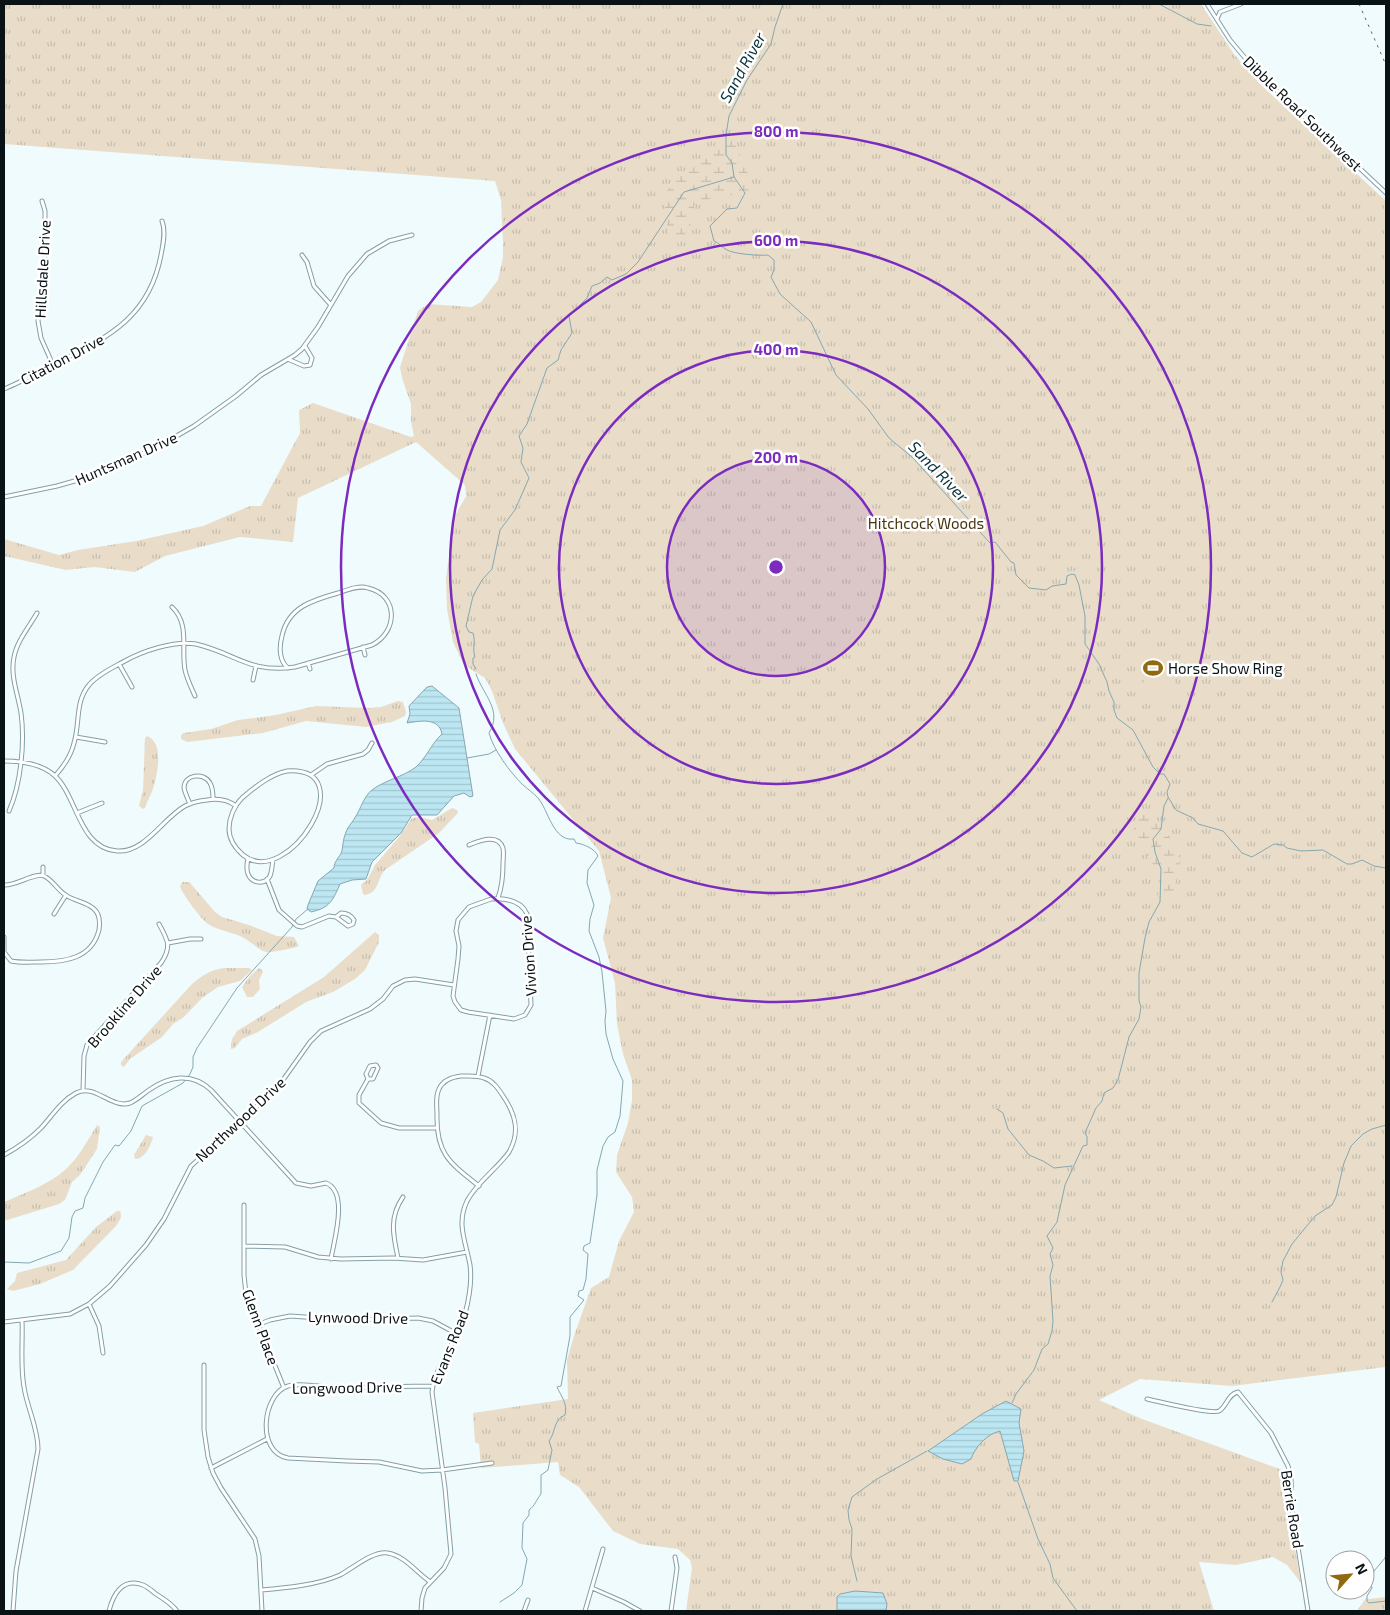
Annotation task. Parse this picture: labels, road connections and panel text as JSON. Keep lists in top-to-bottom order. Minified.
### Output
{"streets":{"street":["Dibble Road Southwest","Hillsdale Drive","Citation Drive","Huntsman Drive","Vivion Drive","Brookline Drive","Northwood Drive","Lynwood Drive","Glenn Place","Evans Road","Longwood Drive","Berrie Road"]},"crossings":[["Hillsdale Drive","Citation Drive"],["Vivion Drive","Northwood Drive"],["Lynwood Drive","Glenn Place"],["Lynwood Drive","Evans Road"],["Glenn Place","Longwood Drive"],["Evans Road","Longwood Drive"]],"water":["Sand River"],"parks":["Hitchcock Woods"],"places":{"sports":["Horse Show Ring"]},"north":"top right","rings":["800 m","600 m","400 m","200 m"]}
